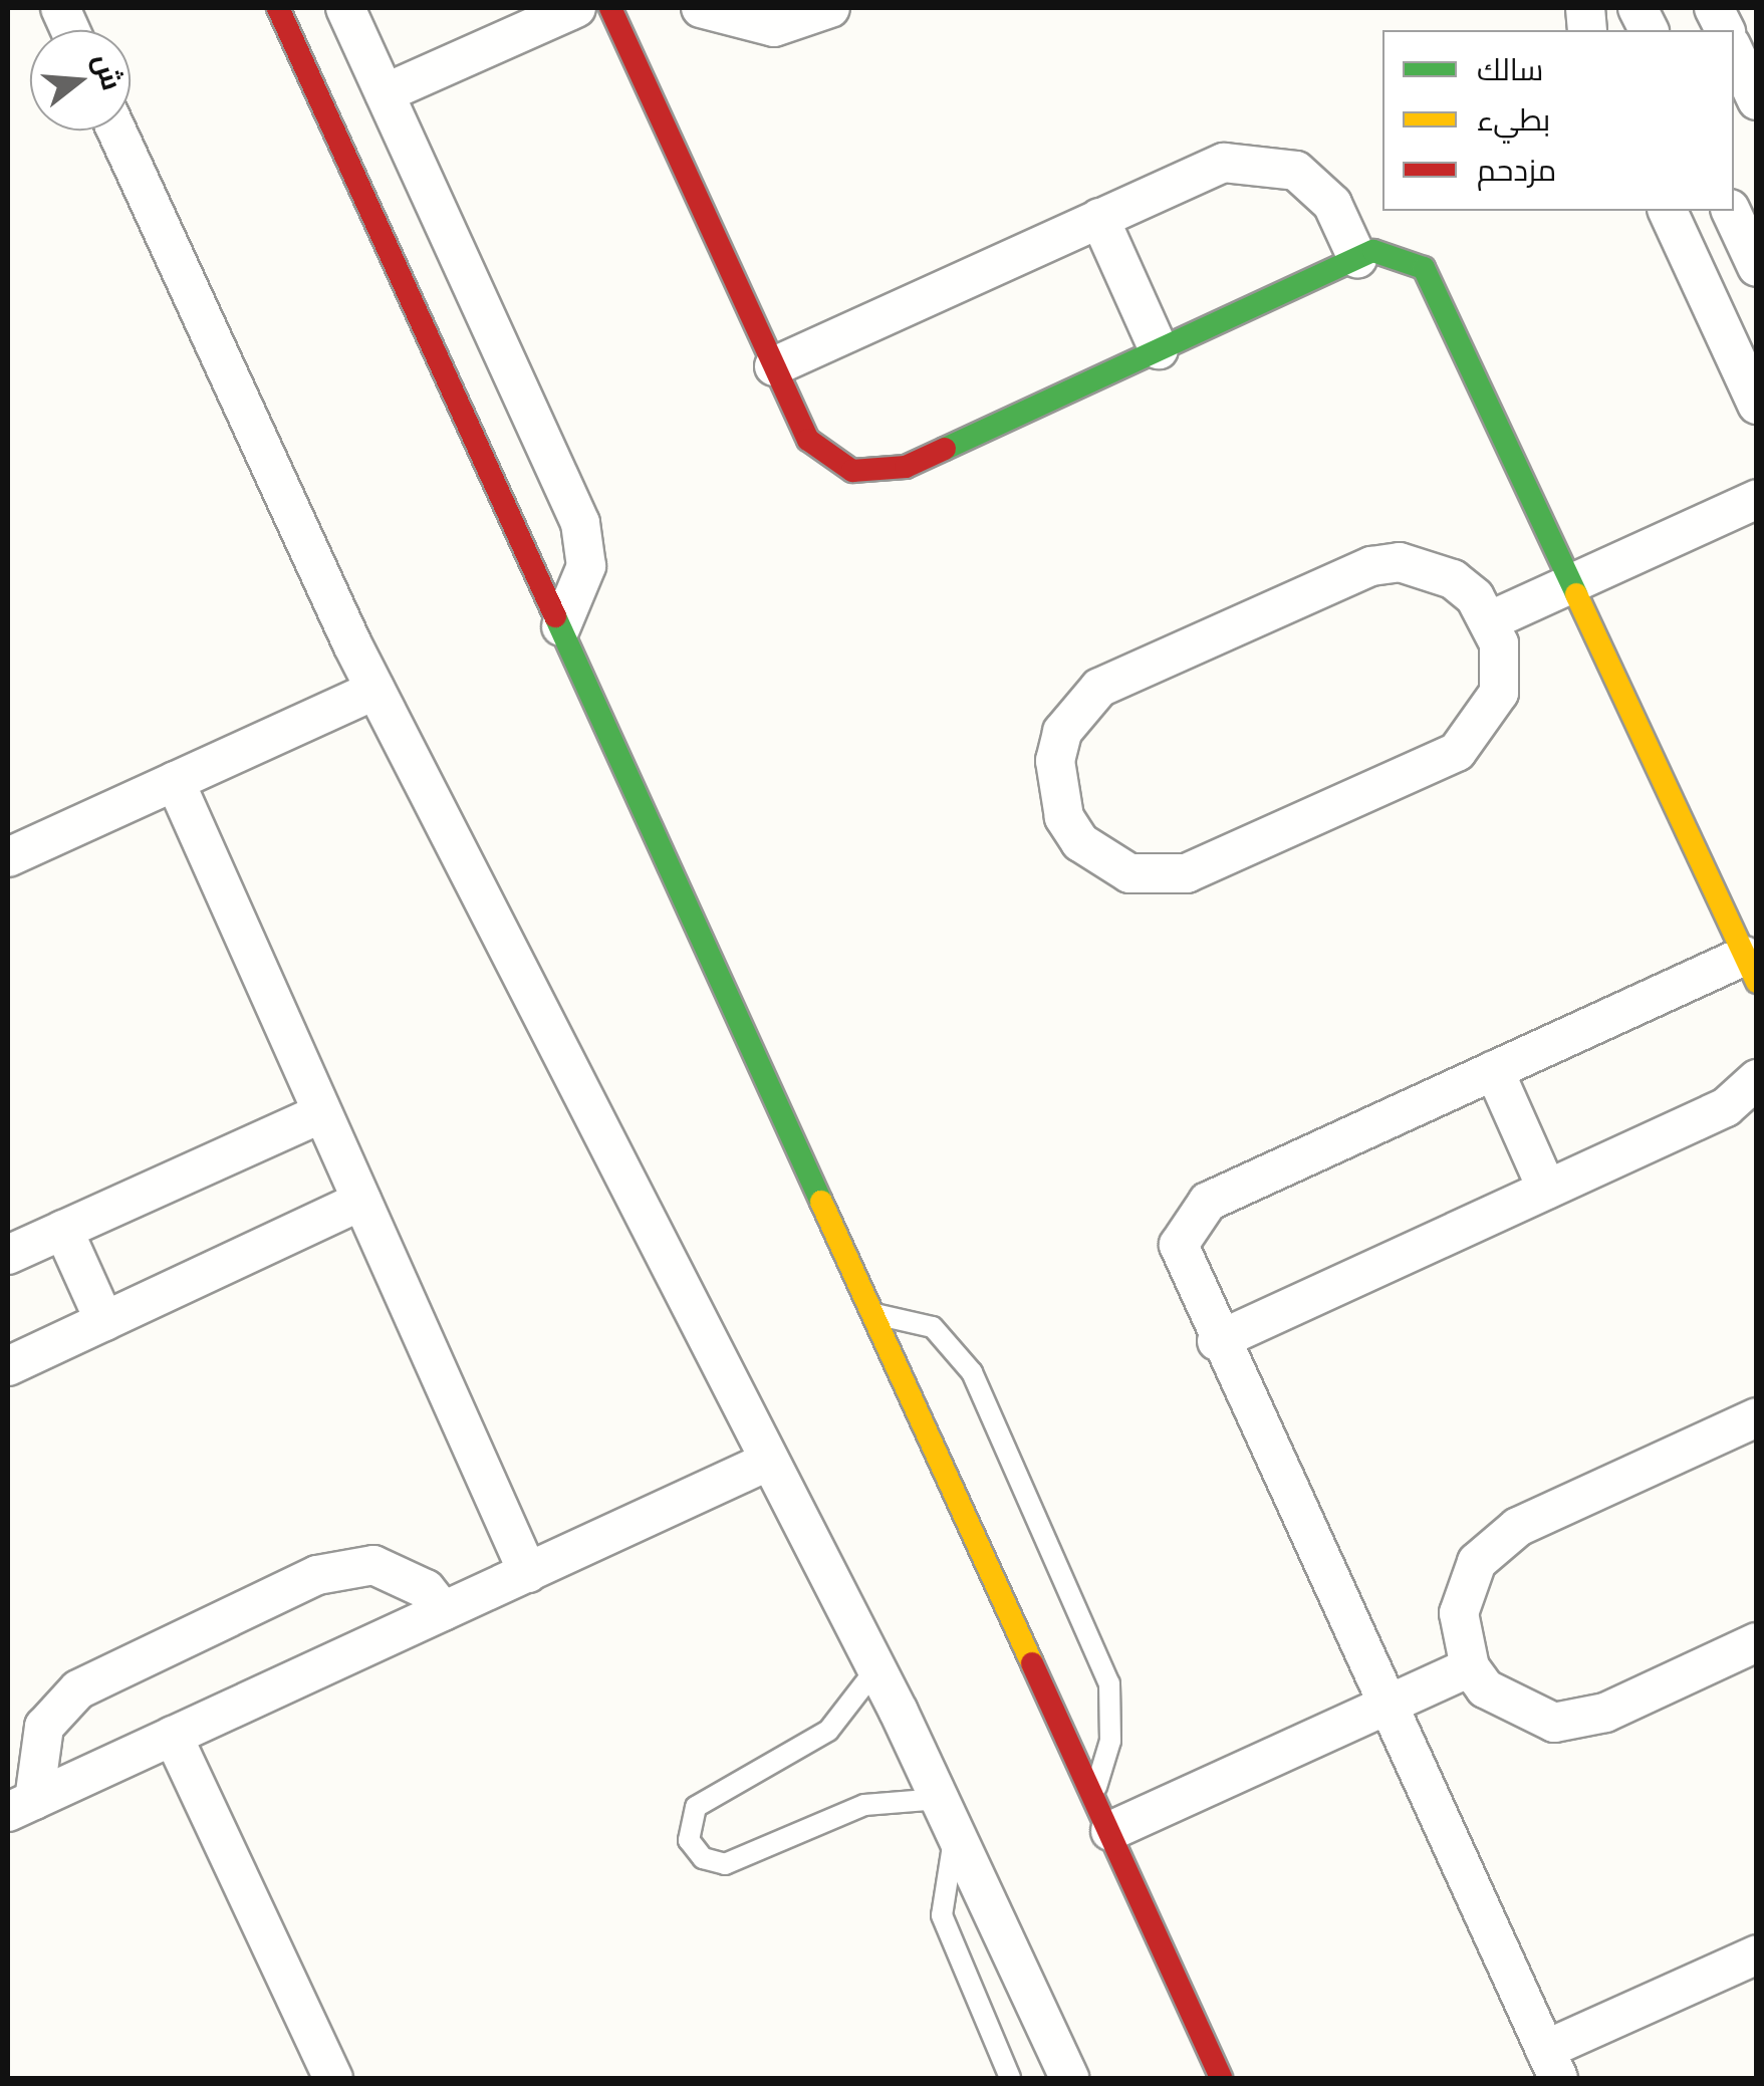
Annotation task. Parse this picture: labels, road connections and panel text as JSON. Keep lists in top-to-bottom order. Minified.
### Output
{"legend":["سالك","بطيء","مزدحم"],"north":"right"}
